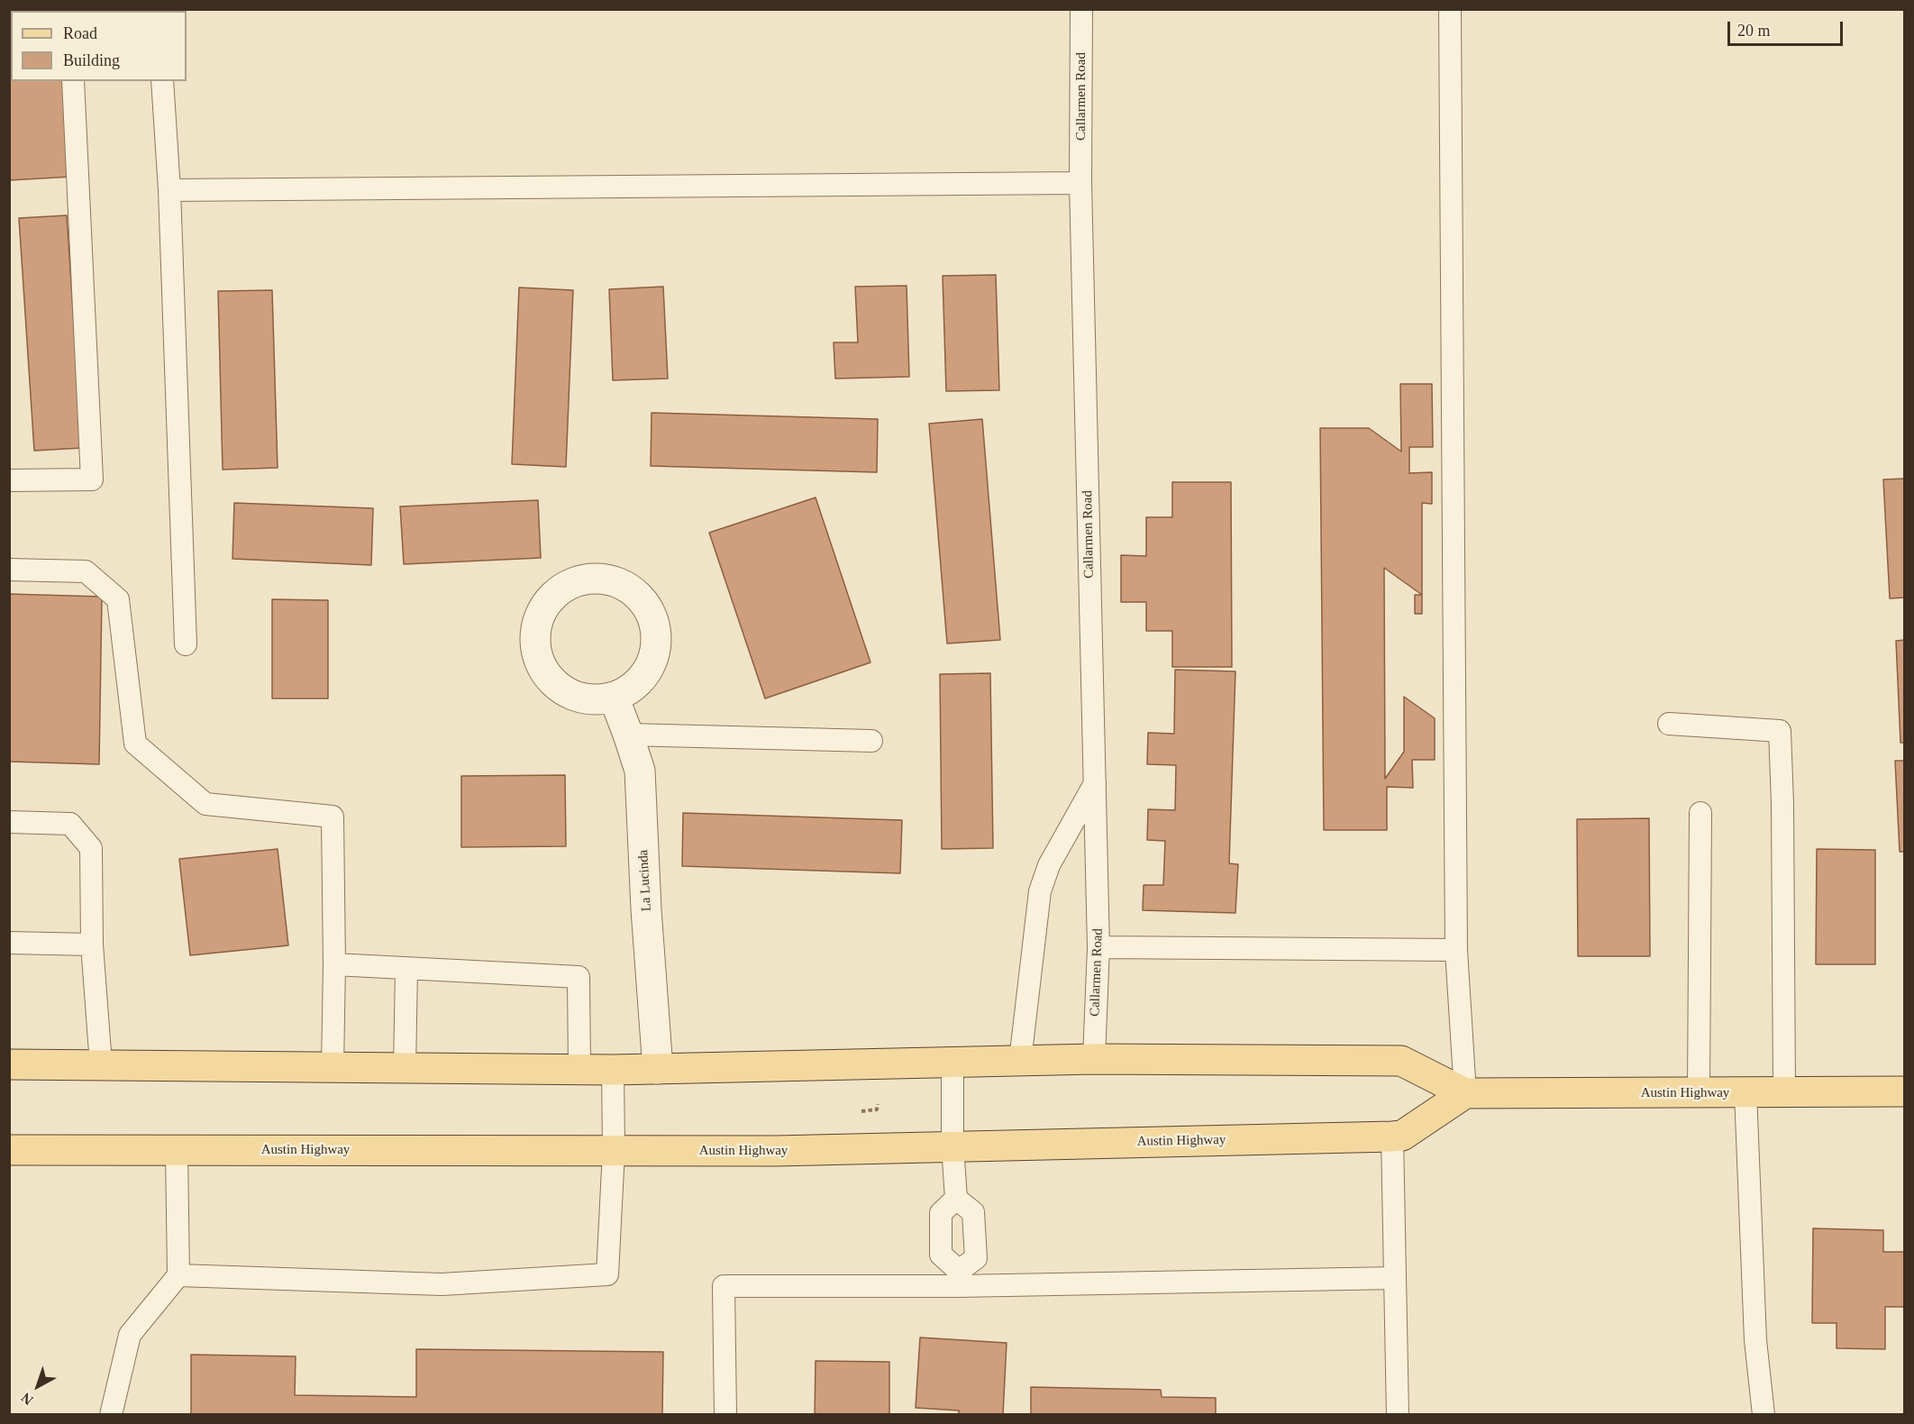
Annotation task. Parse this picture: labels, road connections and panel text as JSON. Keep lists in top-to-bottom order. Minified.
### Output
{"streets":{"main road":["Austin Highway"],"street":["La Lucinda"],"lane":["Callarmen Road"]},"crossings":[["Callarmen Road","Austin Highway"],["La Lucinda","Austin Highway"]],"legend":["Road","Building"],"scale_bar":"20 m","north":"bottom left"}
